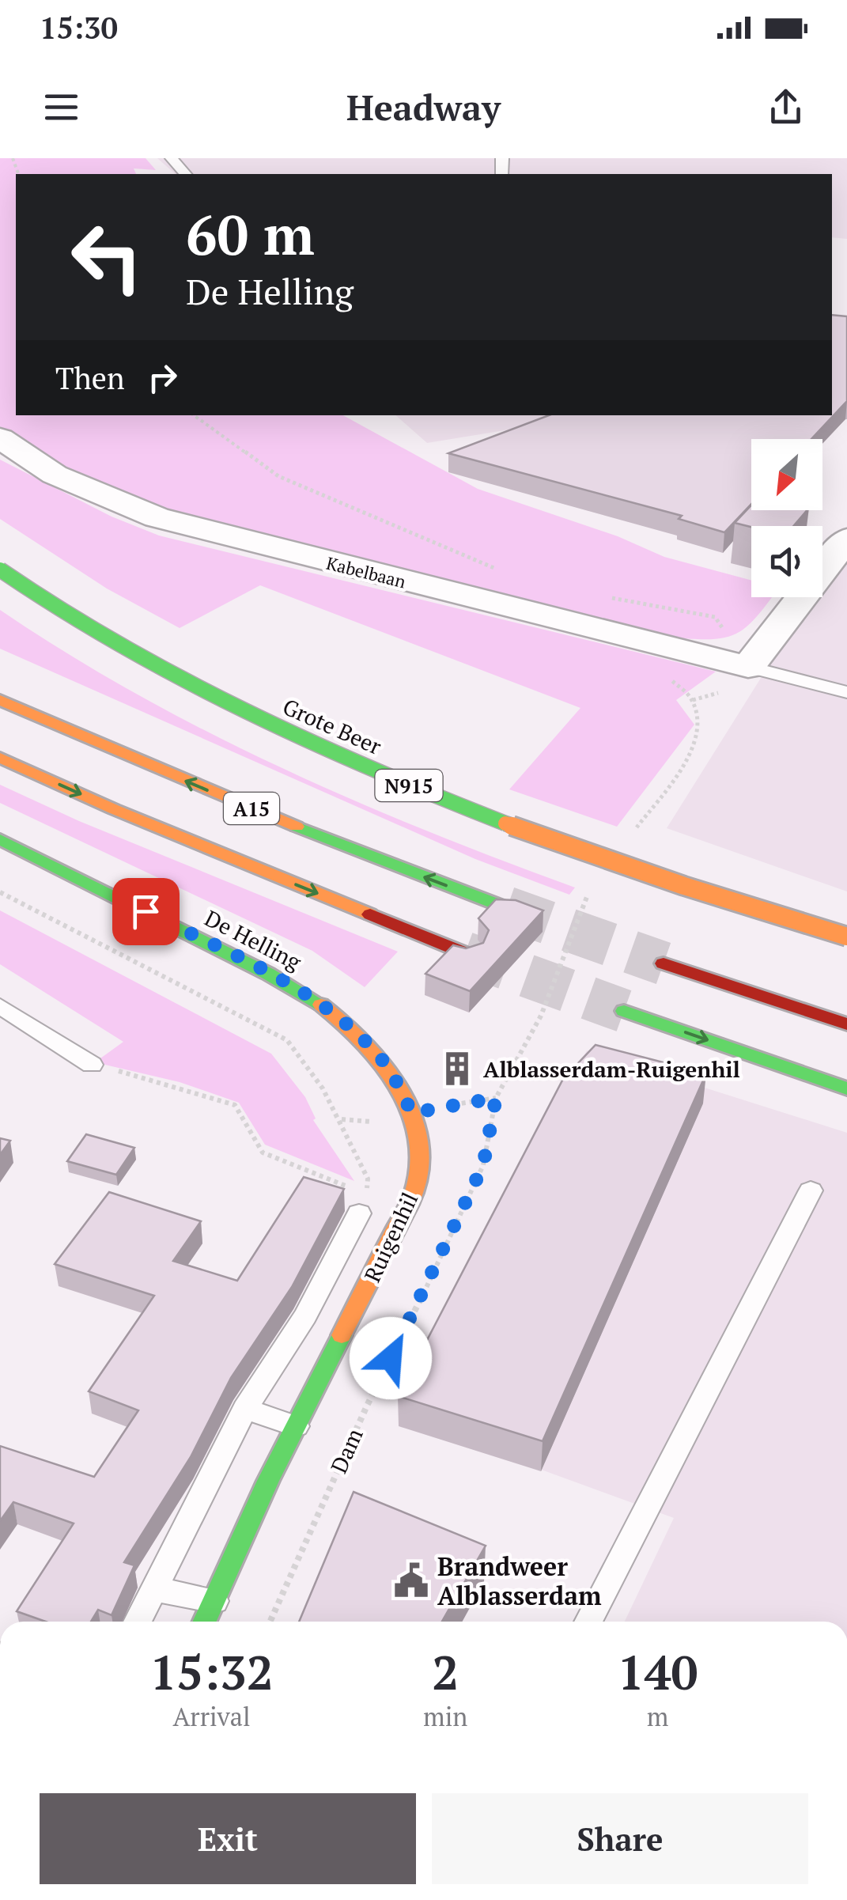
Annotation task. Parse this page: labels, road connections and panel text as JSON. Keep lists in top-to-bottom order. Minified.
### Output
{"streets":{"main road":["Grote Beer","N915","A15","De Helling","Ruigenhil"],"street":["Kabelbaan"],"path":["Dam"]},"crossings":[["De Helling","Ruigenhil"]],"places":{"building":["Alblasserdam-Ruigenhil"],"public building":["Brandweer Alblasserdam"]},"north":"bottom left","page":{"status":"15:30","header":"Headway","turn":["60 m","De Helling"],"then":"Then","eta":["15:32","Arrival","2","min","140","m"],"buttons":["Exit","Share"]}}
